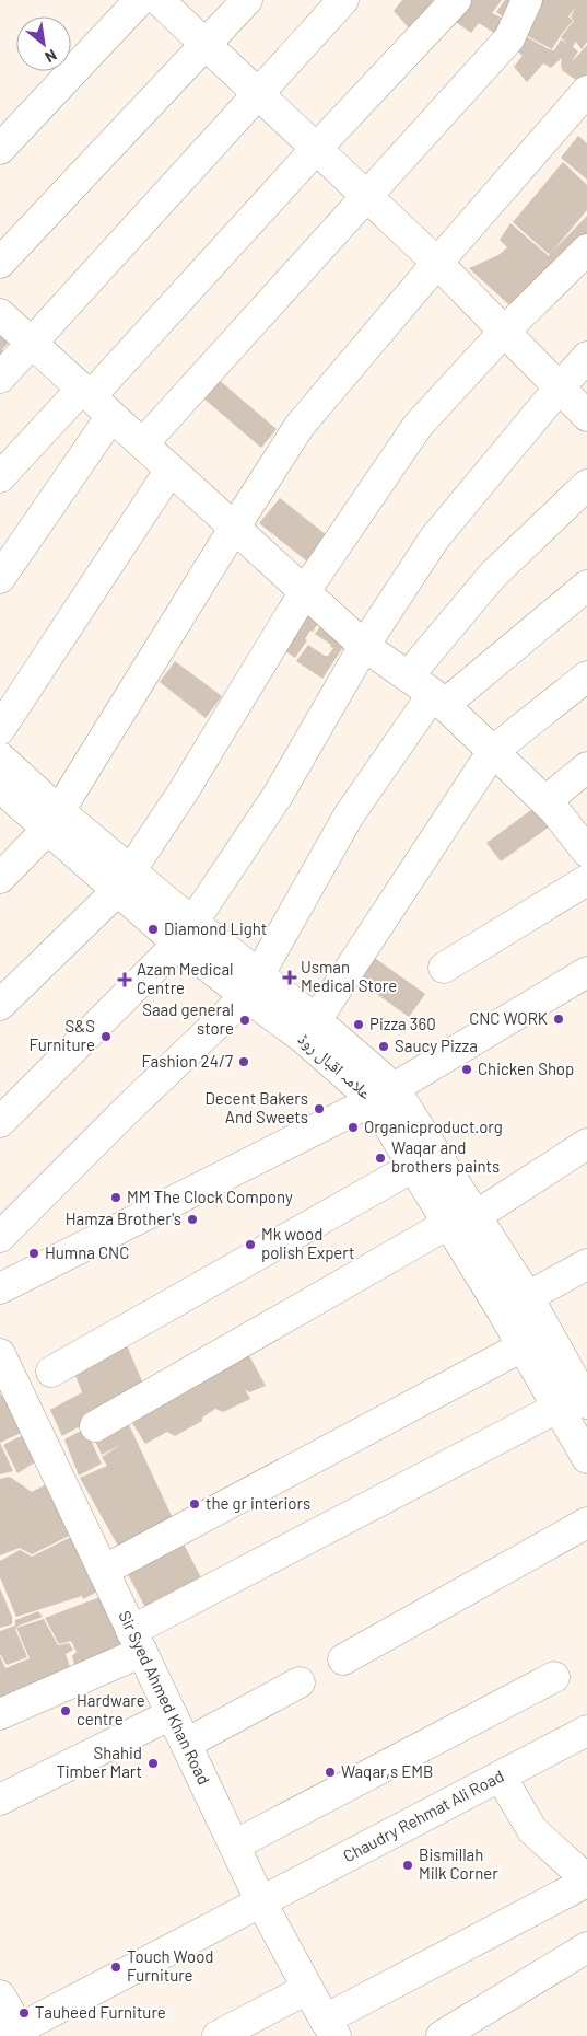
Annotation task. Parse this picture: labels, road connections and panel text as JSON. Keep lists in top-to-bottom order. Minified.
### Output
{"streets":{"street":["علامہ اقبال روڈ","Sir Syed Ahmed Khan Road","Chaudry Rehmat Ali Road"]},"crossings":[["Sir Syed Ahmed Khan Road","Chaudry Rehmat Ali Road"]],"places":{"other":["Diamond Light","CNC WORK","Saad general store","Pizza 360","S&S Furniture","Saucy Pizza","Fashion 24/7","Chicken Shop","Decent Bakers And Sweets","Organicproduct.org","Waqar and brothers paints","MM The Clock Compony","Hamza Brother's","Mk wood polish Expert","Humna CNC","the gr interiors","Hardware centre","Shahid Timber Mart","Waqar,s EMB","Bismillah Milk Corner","Touch Wood Furniture","Tauheed Furniture"],"health":["Usman Medical Store","Azam Medical Centre"]},"north":"bottom right"}
